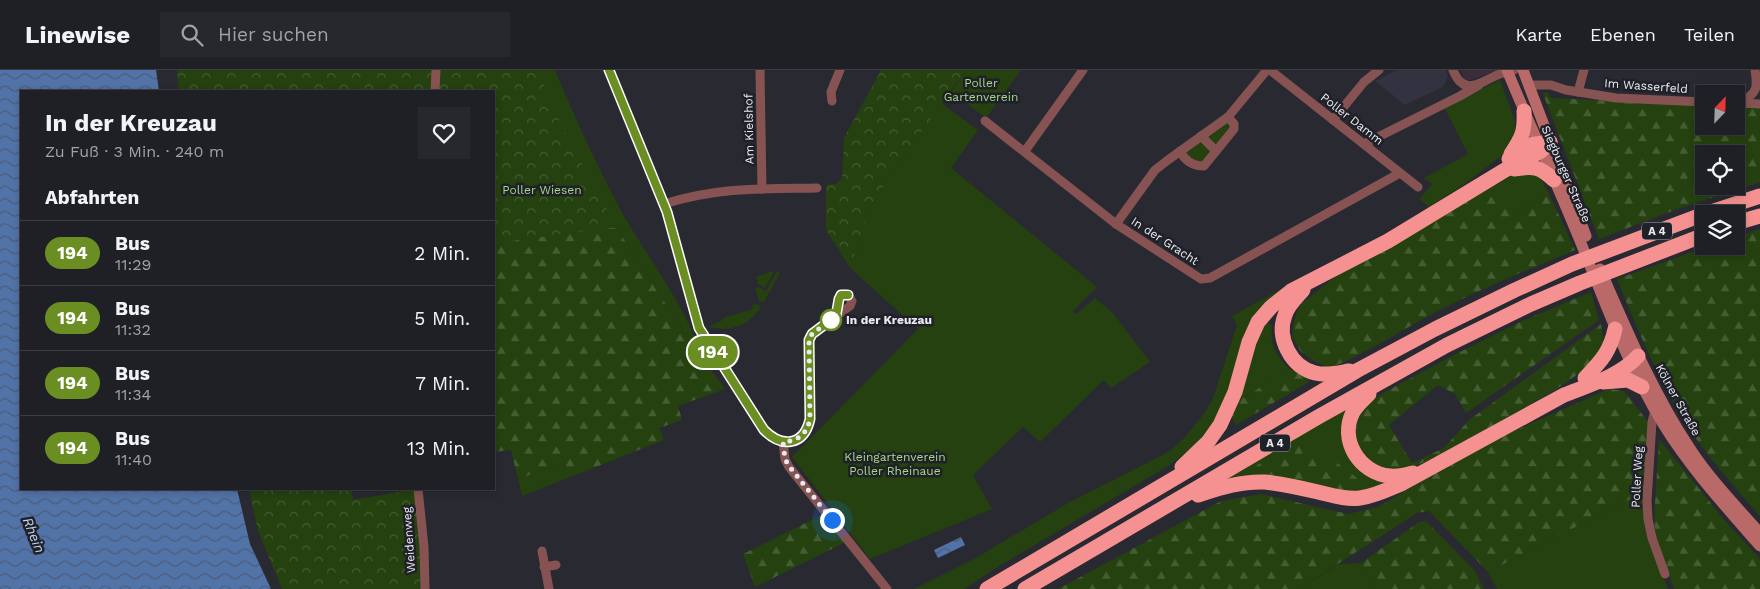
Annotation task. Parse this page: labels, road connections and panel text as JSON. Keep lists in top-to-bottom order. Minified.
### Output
{"streets":{"highway":["A 4"],"main road":["Siegburger Straße","Kölner Straße"],"street":["Im Wasserfeld","Poller Damm","Am Kielshof","In der Gracht","Poller Weg","Weidenweg"]},"crossings":[["Im Wasserfeld","Siegburger Straße"],["Poller Damm","In der Gracht"],["Siegburger Straße","Kölner Straße"],["Kölner Straße","Poller Weg"]],"water":["Rhein"],"parks":["Poller Gartenverein","Poller Wiesen","Kleingartenverein Poller Rheinaue"],"places":["In der Kreuzau"],"lines":["bus line 194"],"north":"top right","page":{"header":"Linewise","search":"Hier suchen","nav":["Karte","Ebenen","Teilen"],"on_map":"194","heading":[["In der Kreuzau","Zu Fuß · 3 Min. · 240 m"],"Abfahrten"],"list":[{"mark":"194","name":"Bus","note":"11:29","value":"2 Min."},{"mark":"194","name":"Bus","note":"11:32","value":"5 Min."},{"mark":"194","name":"Bus","note":"11:34","value":"7 Min."},{"mark":"194","name":"Bus","note":"11:40","value":"13 Min."}]}}
